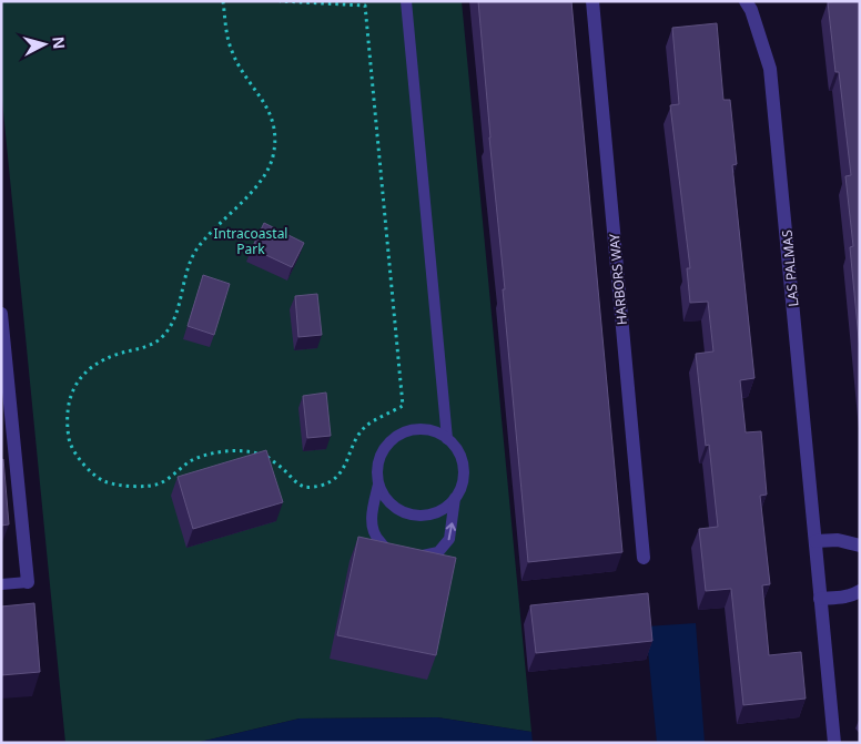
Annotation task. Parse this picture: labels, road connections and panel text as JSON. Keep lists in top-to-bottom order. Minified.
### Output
{"streets":{"street":["LAS PALMAS","HARBORS WAY"]},"parks":["Intracoastal Park"],"north":"right"}
